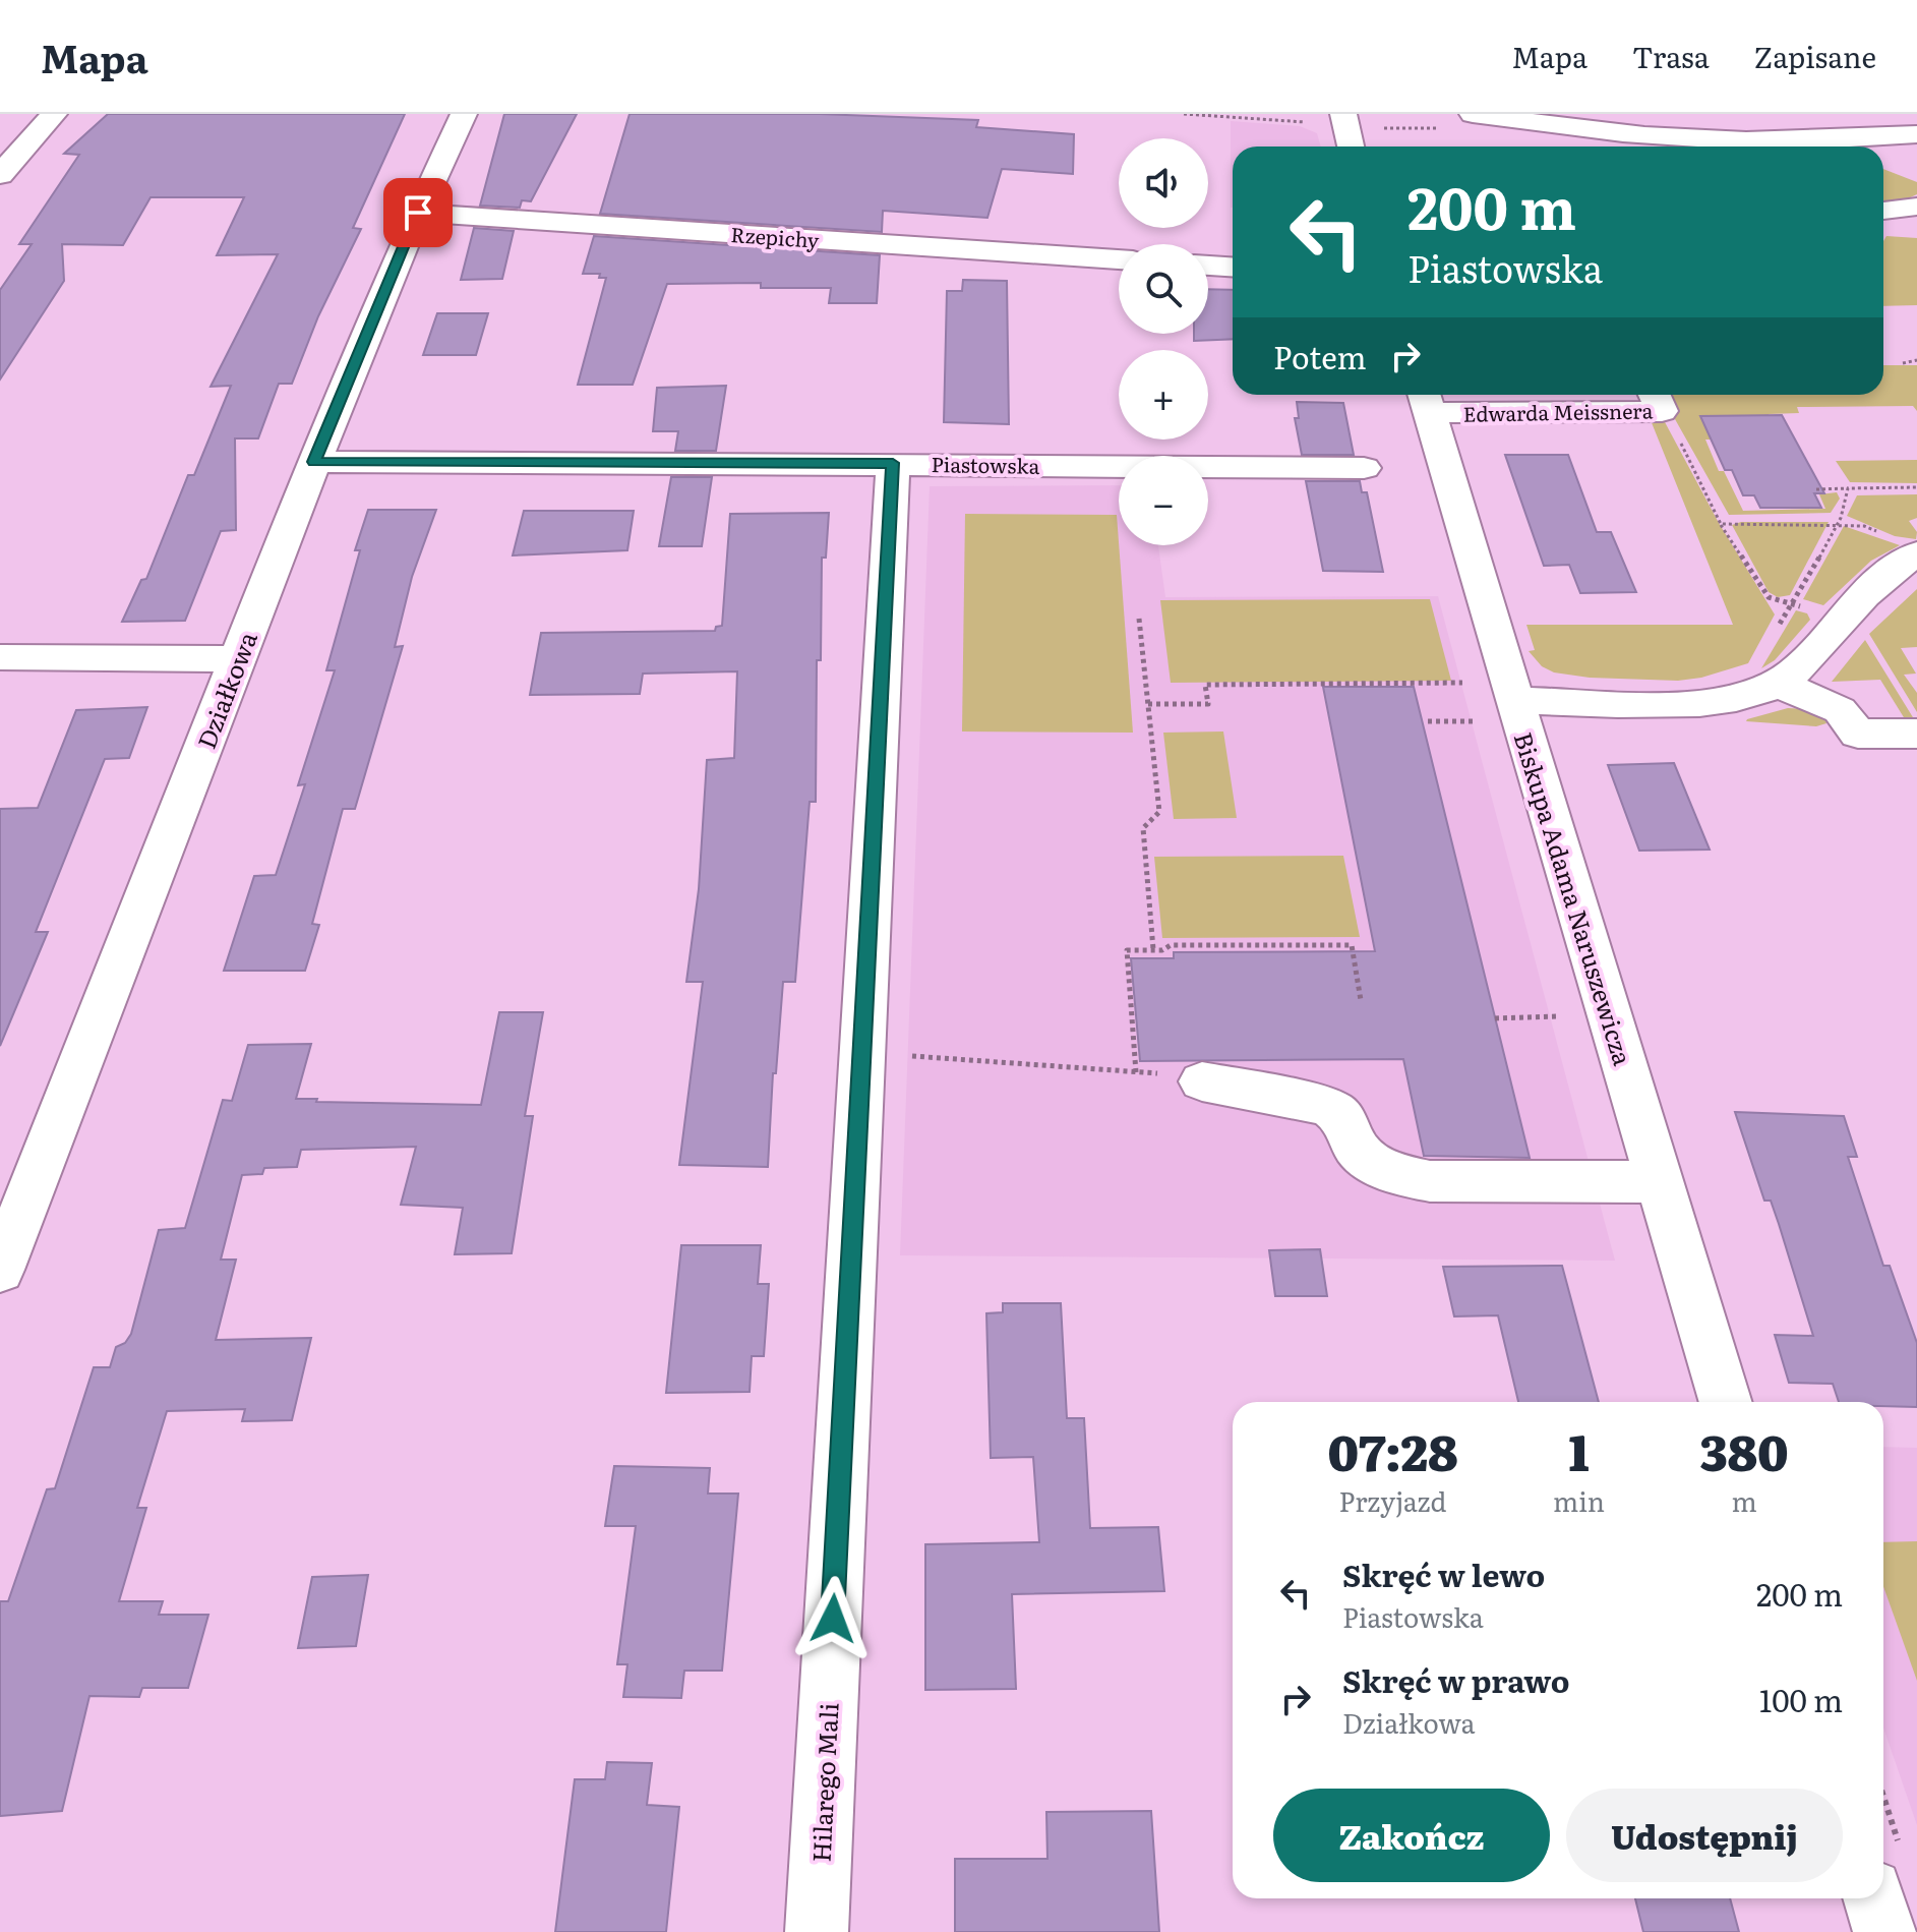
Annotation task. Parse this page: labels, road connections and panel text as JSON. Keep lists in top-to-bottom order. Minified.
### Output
{"streets":{"street":["Rzepichy","Edwarda Meissnera","Piastowska","Działkowa","Biskupa Adama Naruszewicza","Hilarego Mali"]},"crossings":[["Rzepichy","Działkowa"],["Edwarda Meissnera","Biskupa Adama Naruszewicza"],["Piastowska","Działkowa"],["Piastowska","Hilarego Mali"]],"page":{"header":"Mapa","nav":["Mapa","Trasa","Zapisane"],"map_buttons":["+","−"],"turn":["200 m","Piastowska"],"then":"Potem","eta":["07:28","Przyjazd","1","min","380","m"],"list":[{"name":"Skręć w lewo","note":"Piastowska","value":"200 m"},{"name":"Skręć w prawo","note":"Działkowa","value":"100 m"}],"buttons":["Zakończ","Udostępnij"]}}
